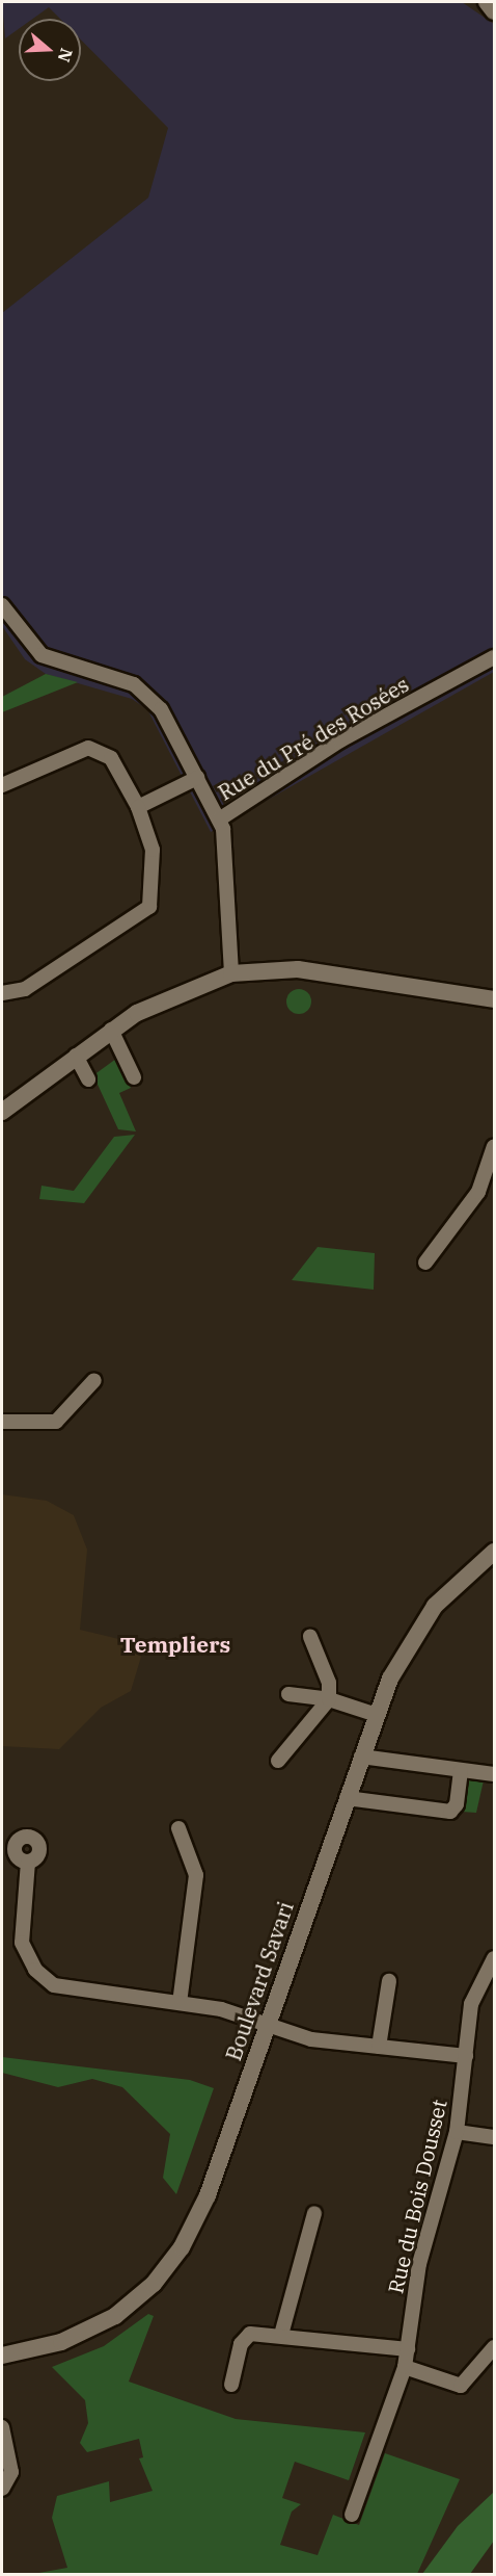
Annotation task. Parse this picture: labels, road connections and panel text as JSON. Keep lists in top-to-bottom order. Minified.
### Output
{"streets":{"street":["Rue du Pré des Rosées","Boulevard Savari","Rue du Bois Dousset"]},"districts":["Templiers"],"north":"right"}
